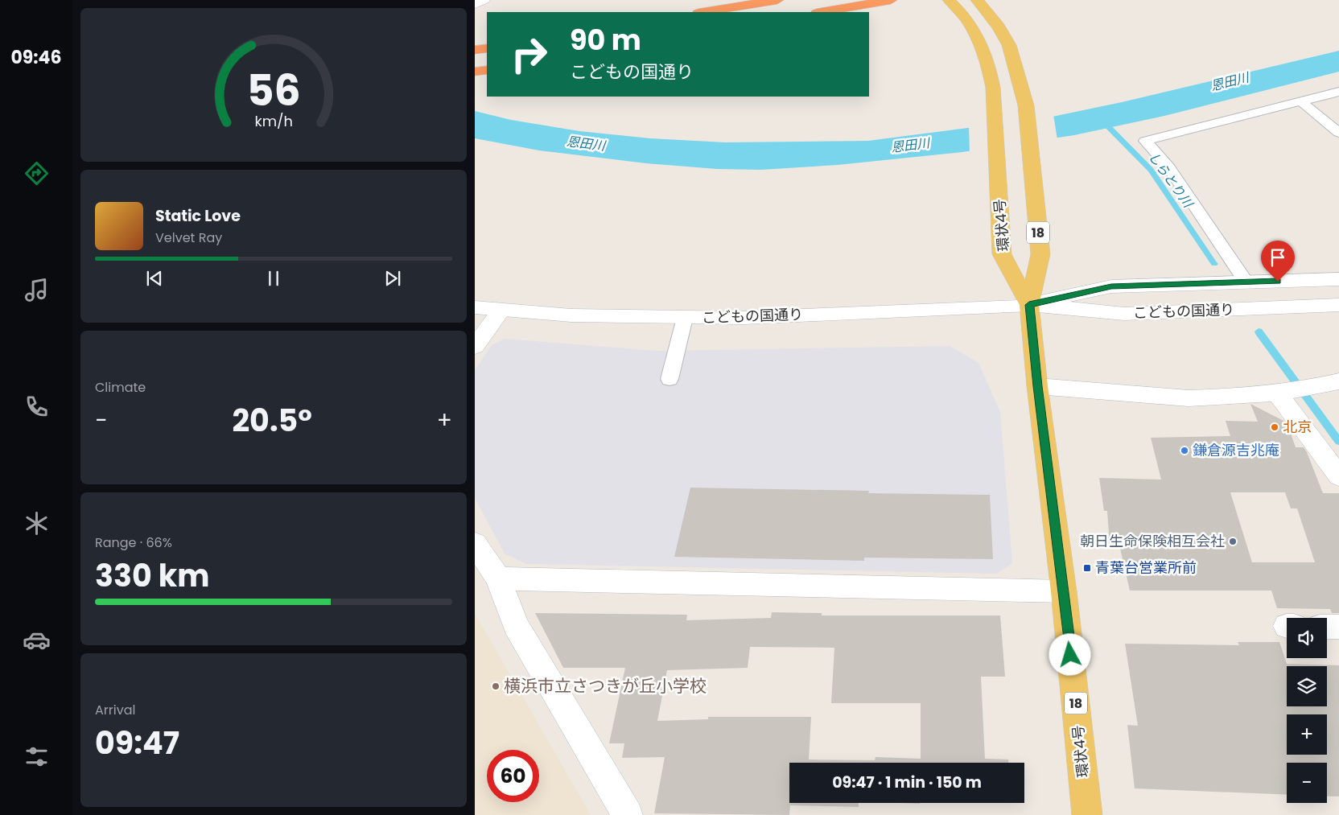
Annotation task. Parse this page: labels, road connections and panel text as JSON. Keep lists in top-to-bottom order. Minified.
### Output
{"streets":{"main road":["環状4号","18","こどもの国通り"]},"crossings":[["環状4号","こどもの国通り"]],"water":["恩田川","しらとり川"],"places":{"other":["北京","鎌倉源吉兆庵","朝日生命保険相互会社","横浜市立さつきが丘小学校"],"transit":["青葉台営業所前"]},"page":{"tabs":"09:46","turn":["90 m","こどもの国通り"],"song":["Static Love","Velvet Ray"],"tile":["Climate",["Range · 66%","330 km"],["Arrival","09:47"]],"heat":["−","20.5°","+"],"map_buttons":["+","−"],"limit":"60","trip":"09:47 · 1 min · 150 m","gauge":["56","km/h"]}}
